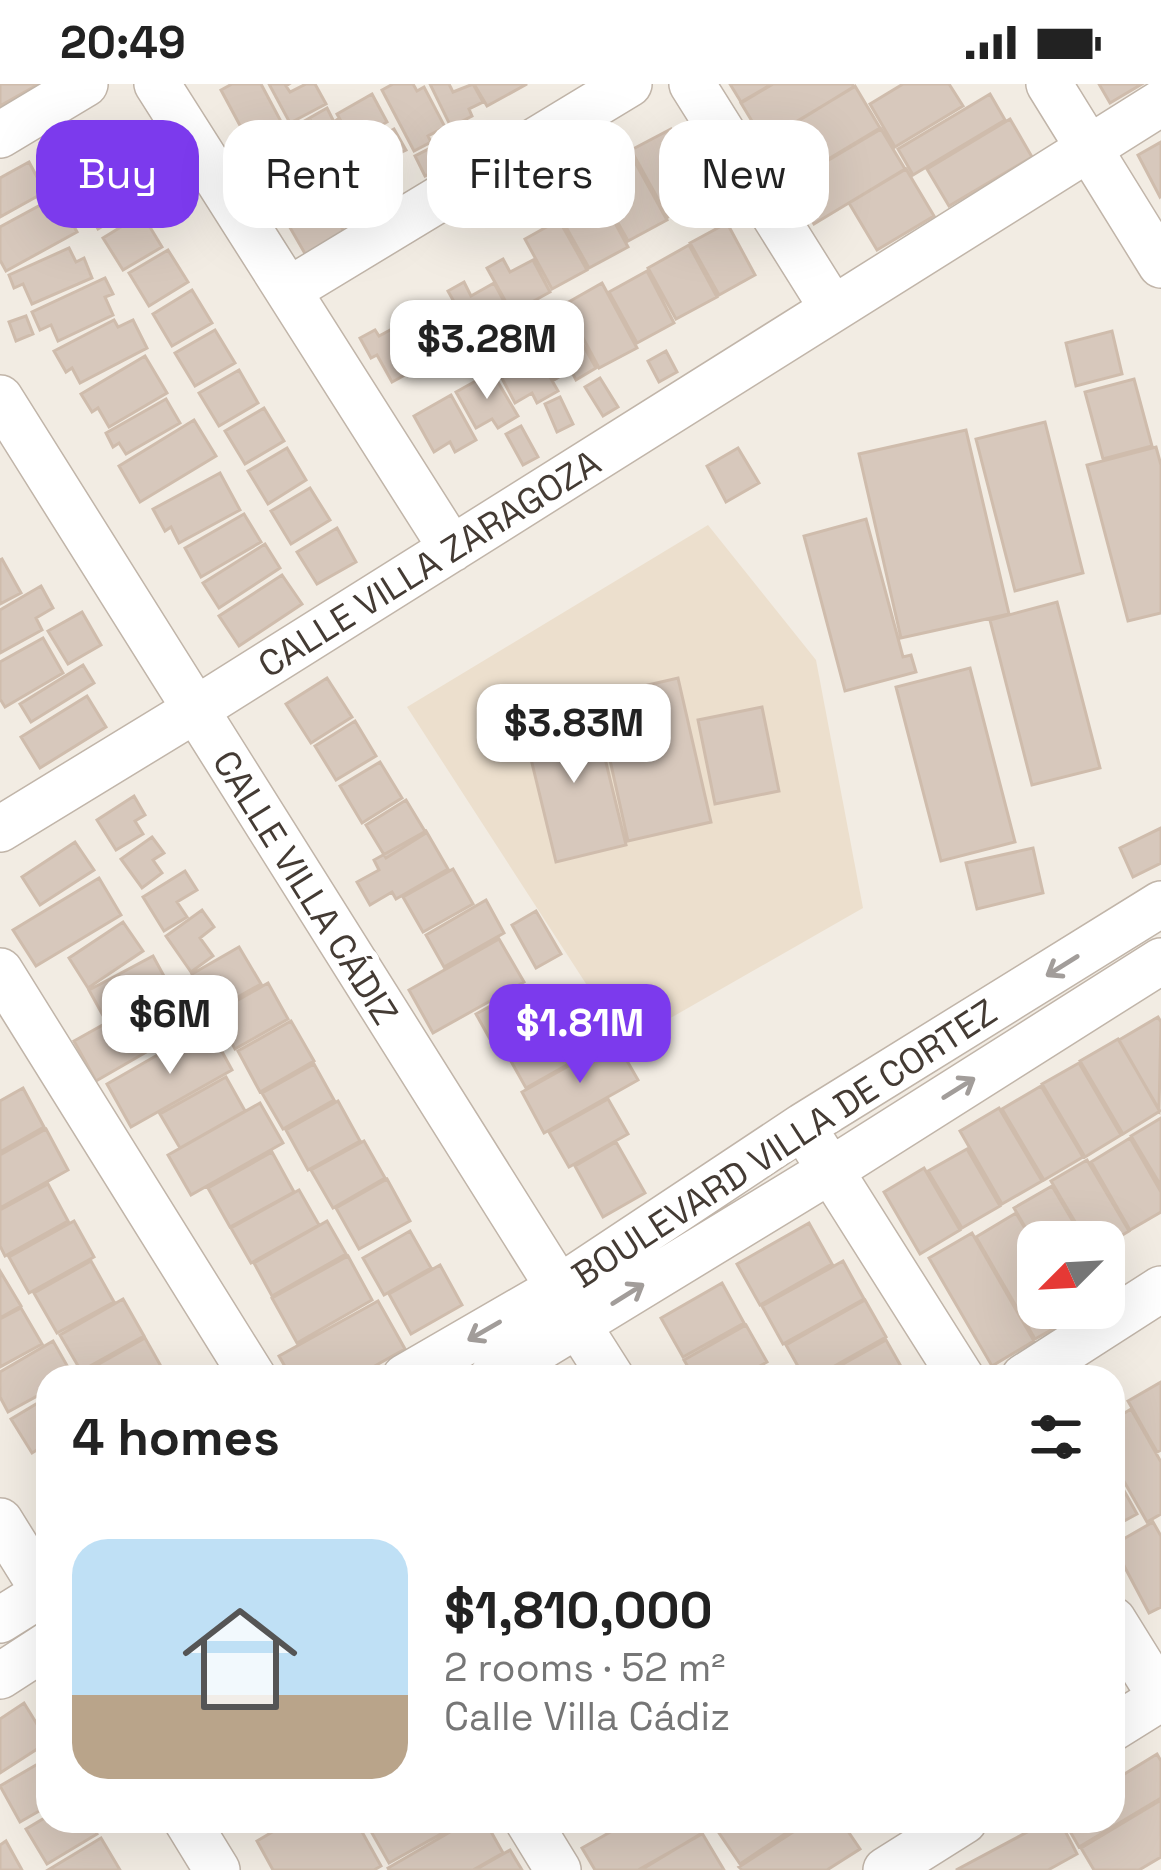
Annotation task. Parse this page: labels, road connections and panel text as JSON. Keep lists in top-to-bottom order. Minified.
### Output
{"streets":{"street":["CALLE VILLA ZARAGOZA","CALLE VILLA CÁDIZ","BOULEVARD VILLA DE CORTEZ"]},"crossings":[["CALLE VILLA ZARAGOZA","CALLE VILLA CÁDIZ"],["CALLE VILLA CÁDIZ","BOULEVARD VILLA DE CORTEZ"]],"north":"bottom left","page":{"status":"20:49","chip":["Buy","Rent","Filters","New"],"price":["$3.28M","$3.83M","$6M","$1.81M"],"heading":"4 homes","list":[{"name":"$1,810,000","note":"2 rooms · 52 m² · Calle Villa Cádiz"}]}}
